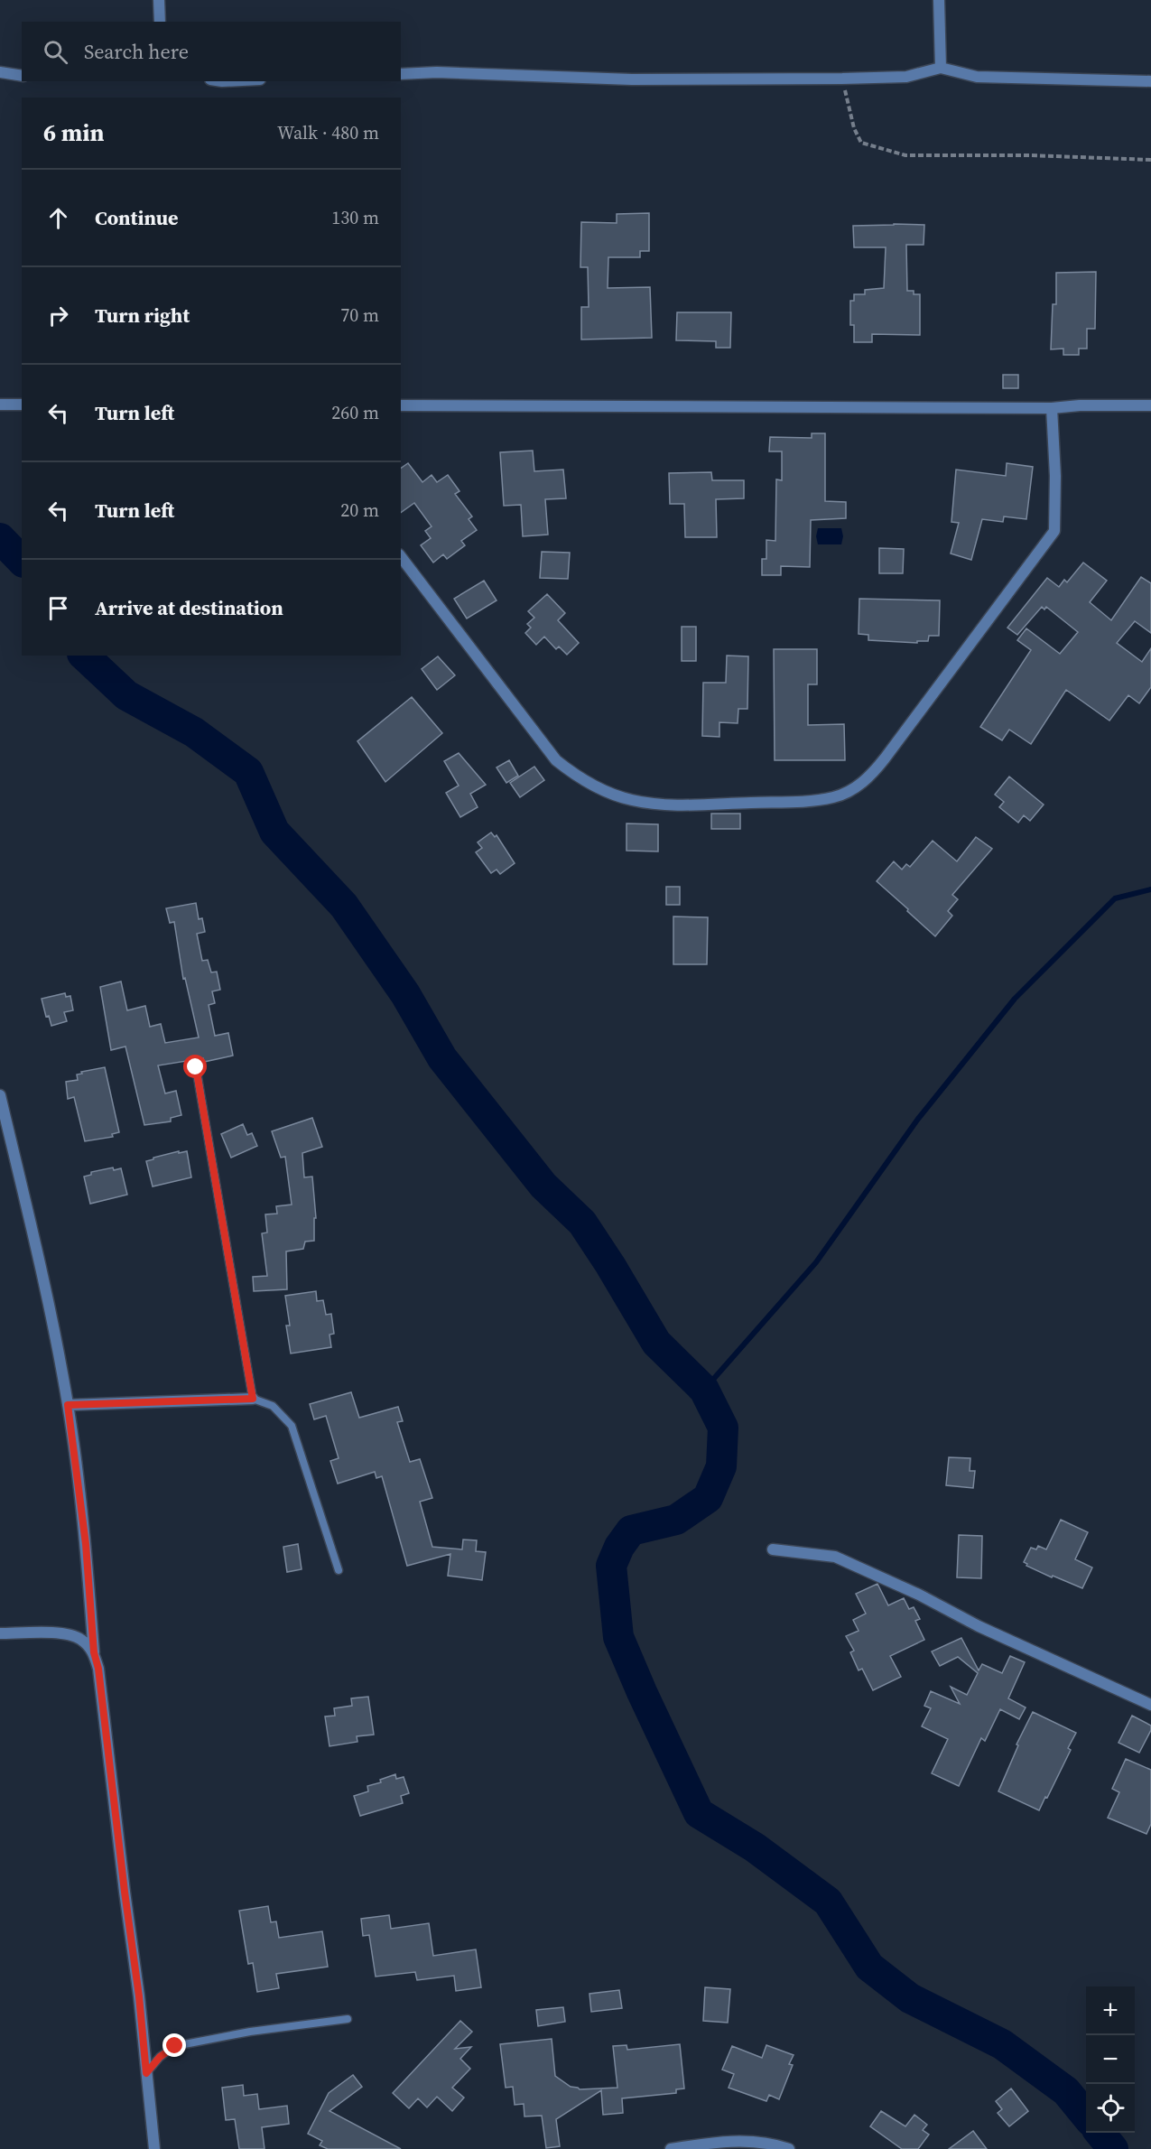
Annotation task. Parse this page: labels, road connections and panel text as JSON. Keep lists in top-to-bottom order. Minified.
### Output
{"page":{"search":"Search here","heading":["6 min","Walk · 480 m"],"list":[["Continue","130 m"],["Turn right","70 m"],["Turn left","260 m"],["Turn left","20 m"],"Arrive at destination"],"map_buttons":["+","−"]}}
